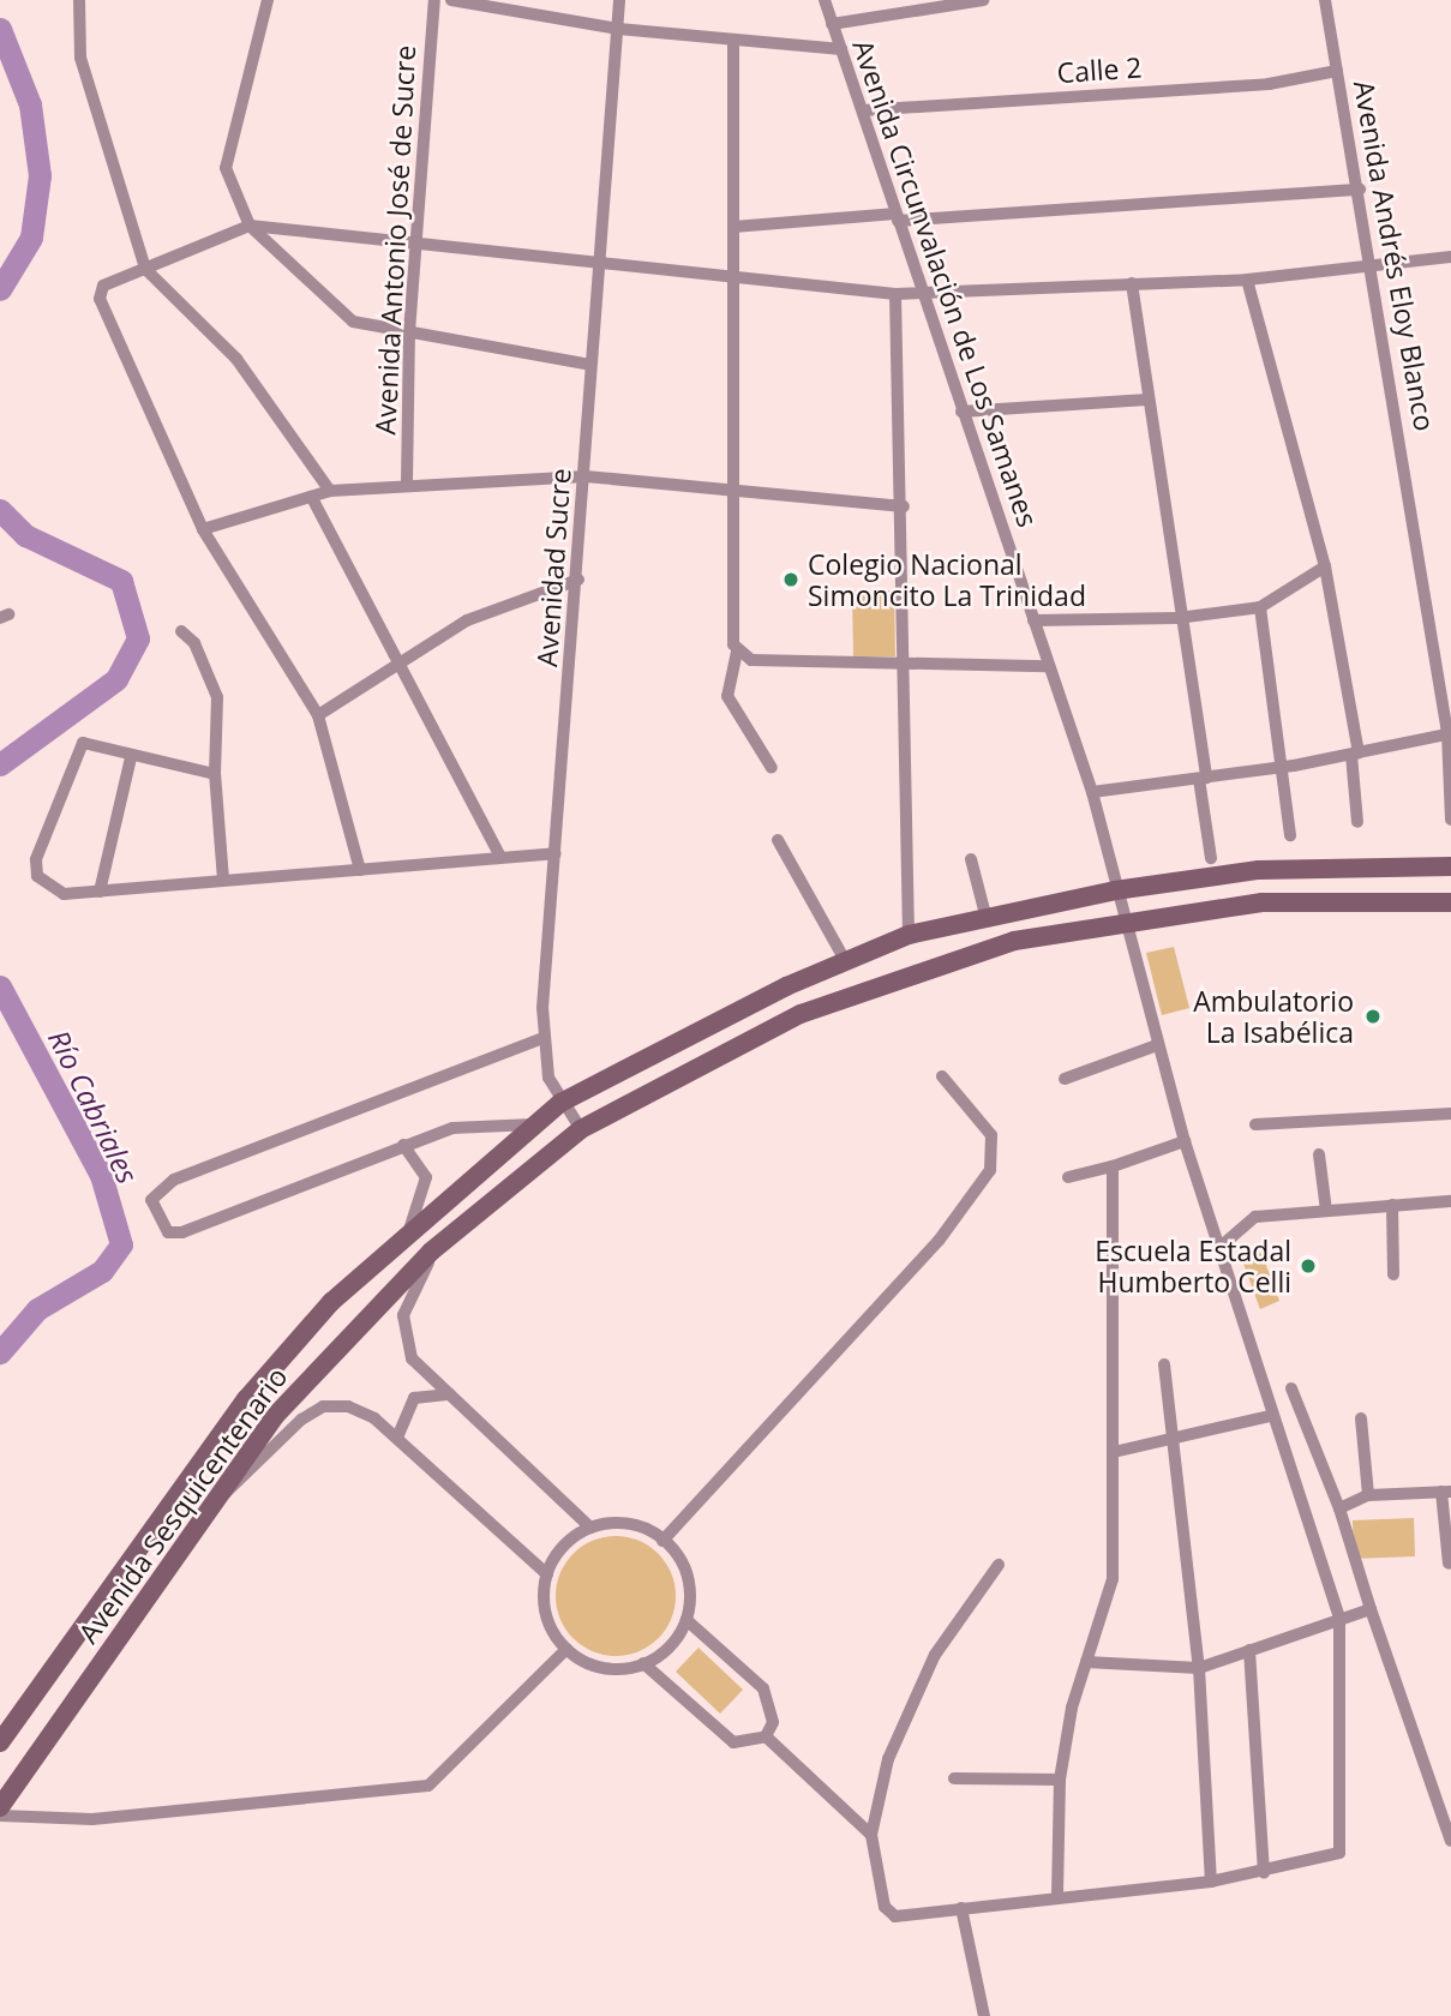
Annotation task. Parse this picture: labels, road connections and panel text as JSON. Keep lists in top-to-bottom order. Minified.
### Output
{"streets":{"main road":["Avenida Sesquicentenario"],"street":["Calle 2","Avenida Antonio José de Sucre","Avenida Andrés Eloy Blanco","Avenida Circunvalación de Los Samanes","Avenidad Sucre"]},"crossings":[["Calle 2","Avenida Andrés Eloy Blanco"],["Calle 2","Avenida Circunvalación de Los Samanes"],["Avenida Circunvalación de Los Samanes","Avenida Sesquicentenario"],["Avenidad Sucre","Avenida Sesquicentenario"]],"water":["Río Cabriales"],"places":["Colegio Nacional Simoncito La Trinidad","Ambulatorio La Isabélica","Escuela Estadal Humberto Celli"]}
